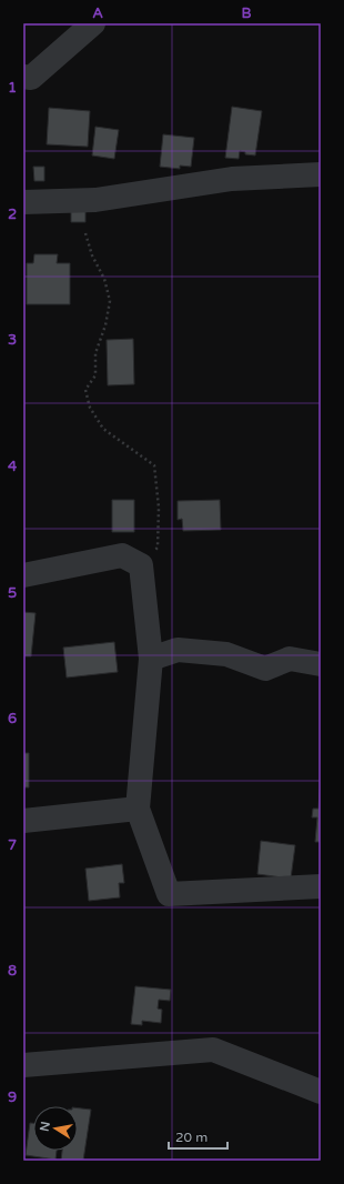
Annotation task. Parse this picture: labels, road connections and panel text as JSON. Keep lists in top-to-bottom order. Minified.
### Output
{"scale_bar":"20 m","north":"left","grid":{"columns":["A","B"],"rows":["1","2","3","4","5","6","7","8","9"]}}
